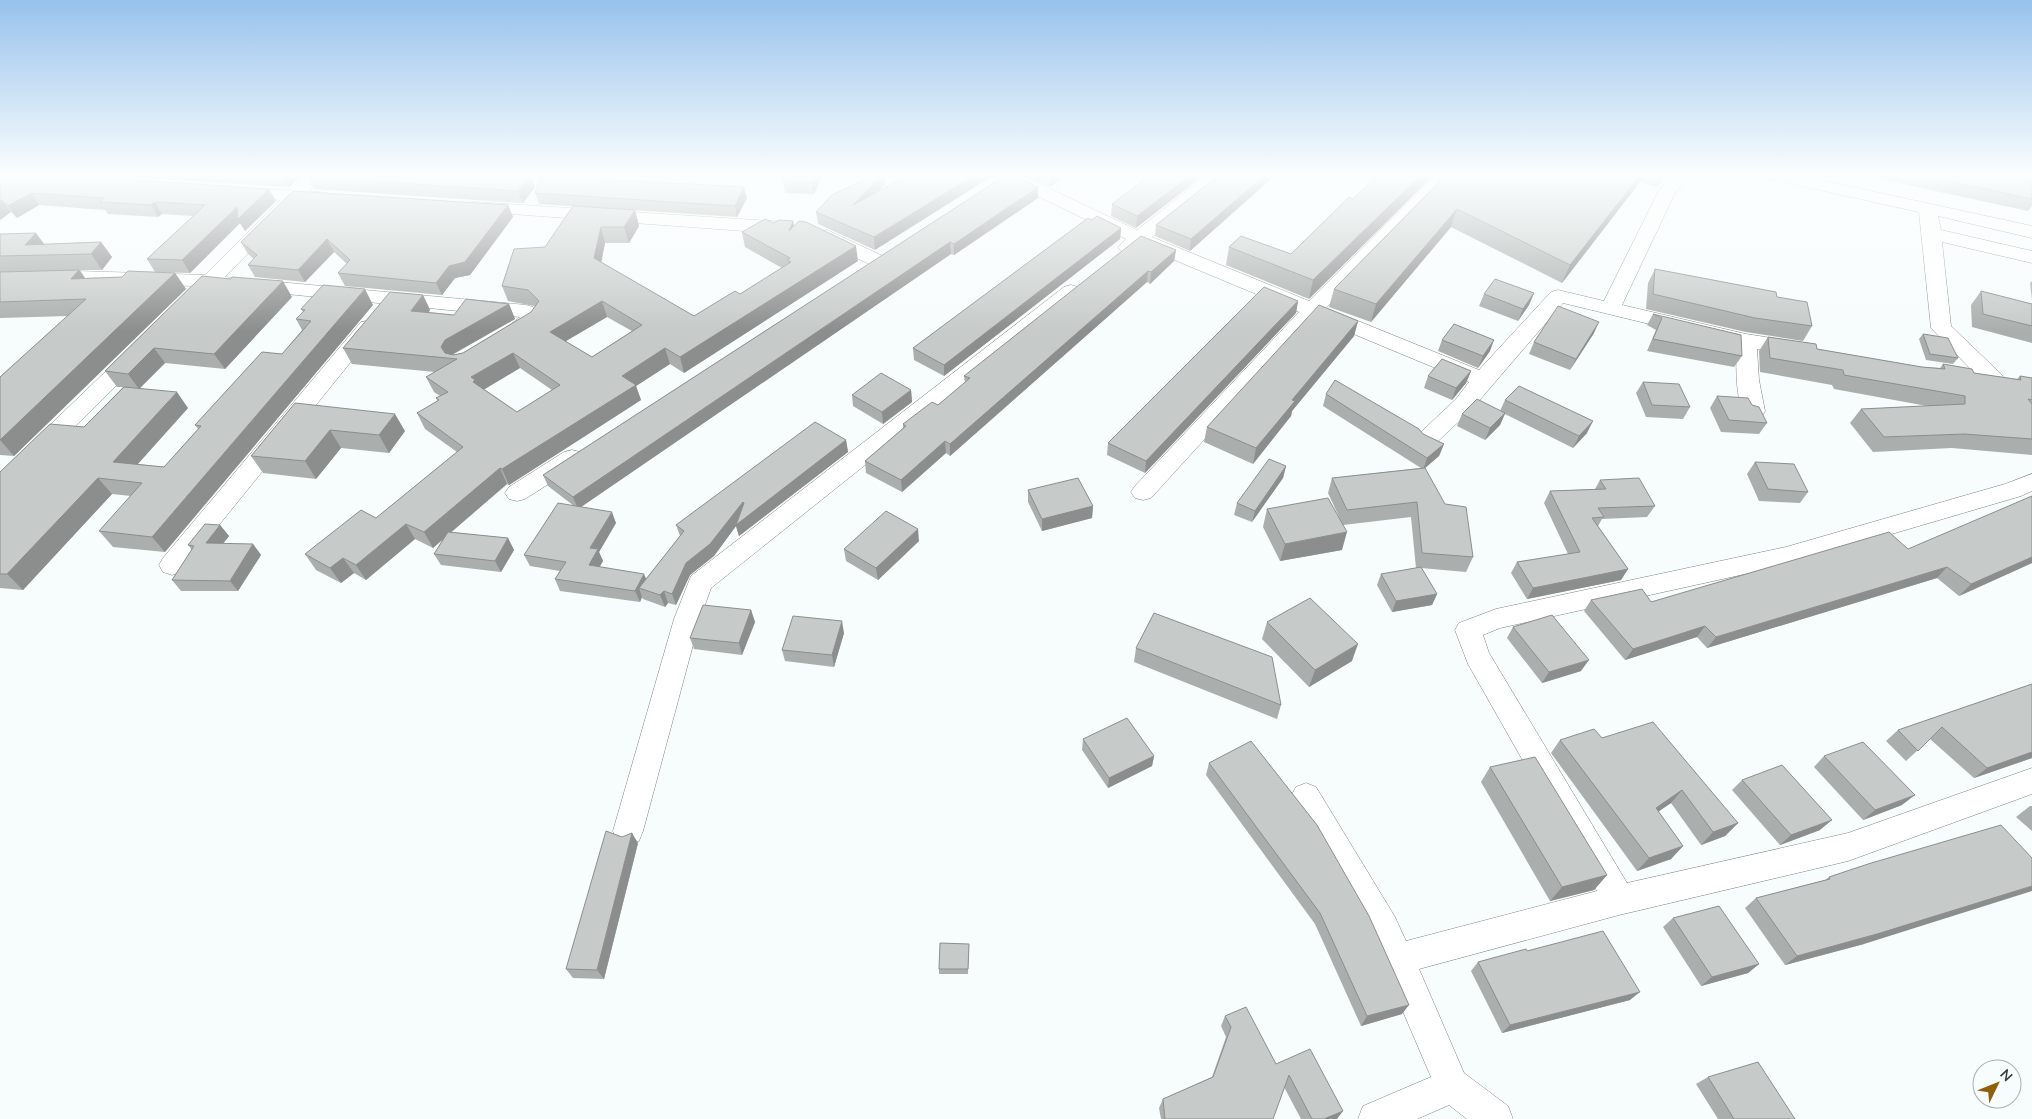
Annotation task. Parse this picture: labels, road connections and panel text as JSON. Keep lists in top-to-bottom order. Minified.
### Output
{"north":"top right"}
